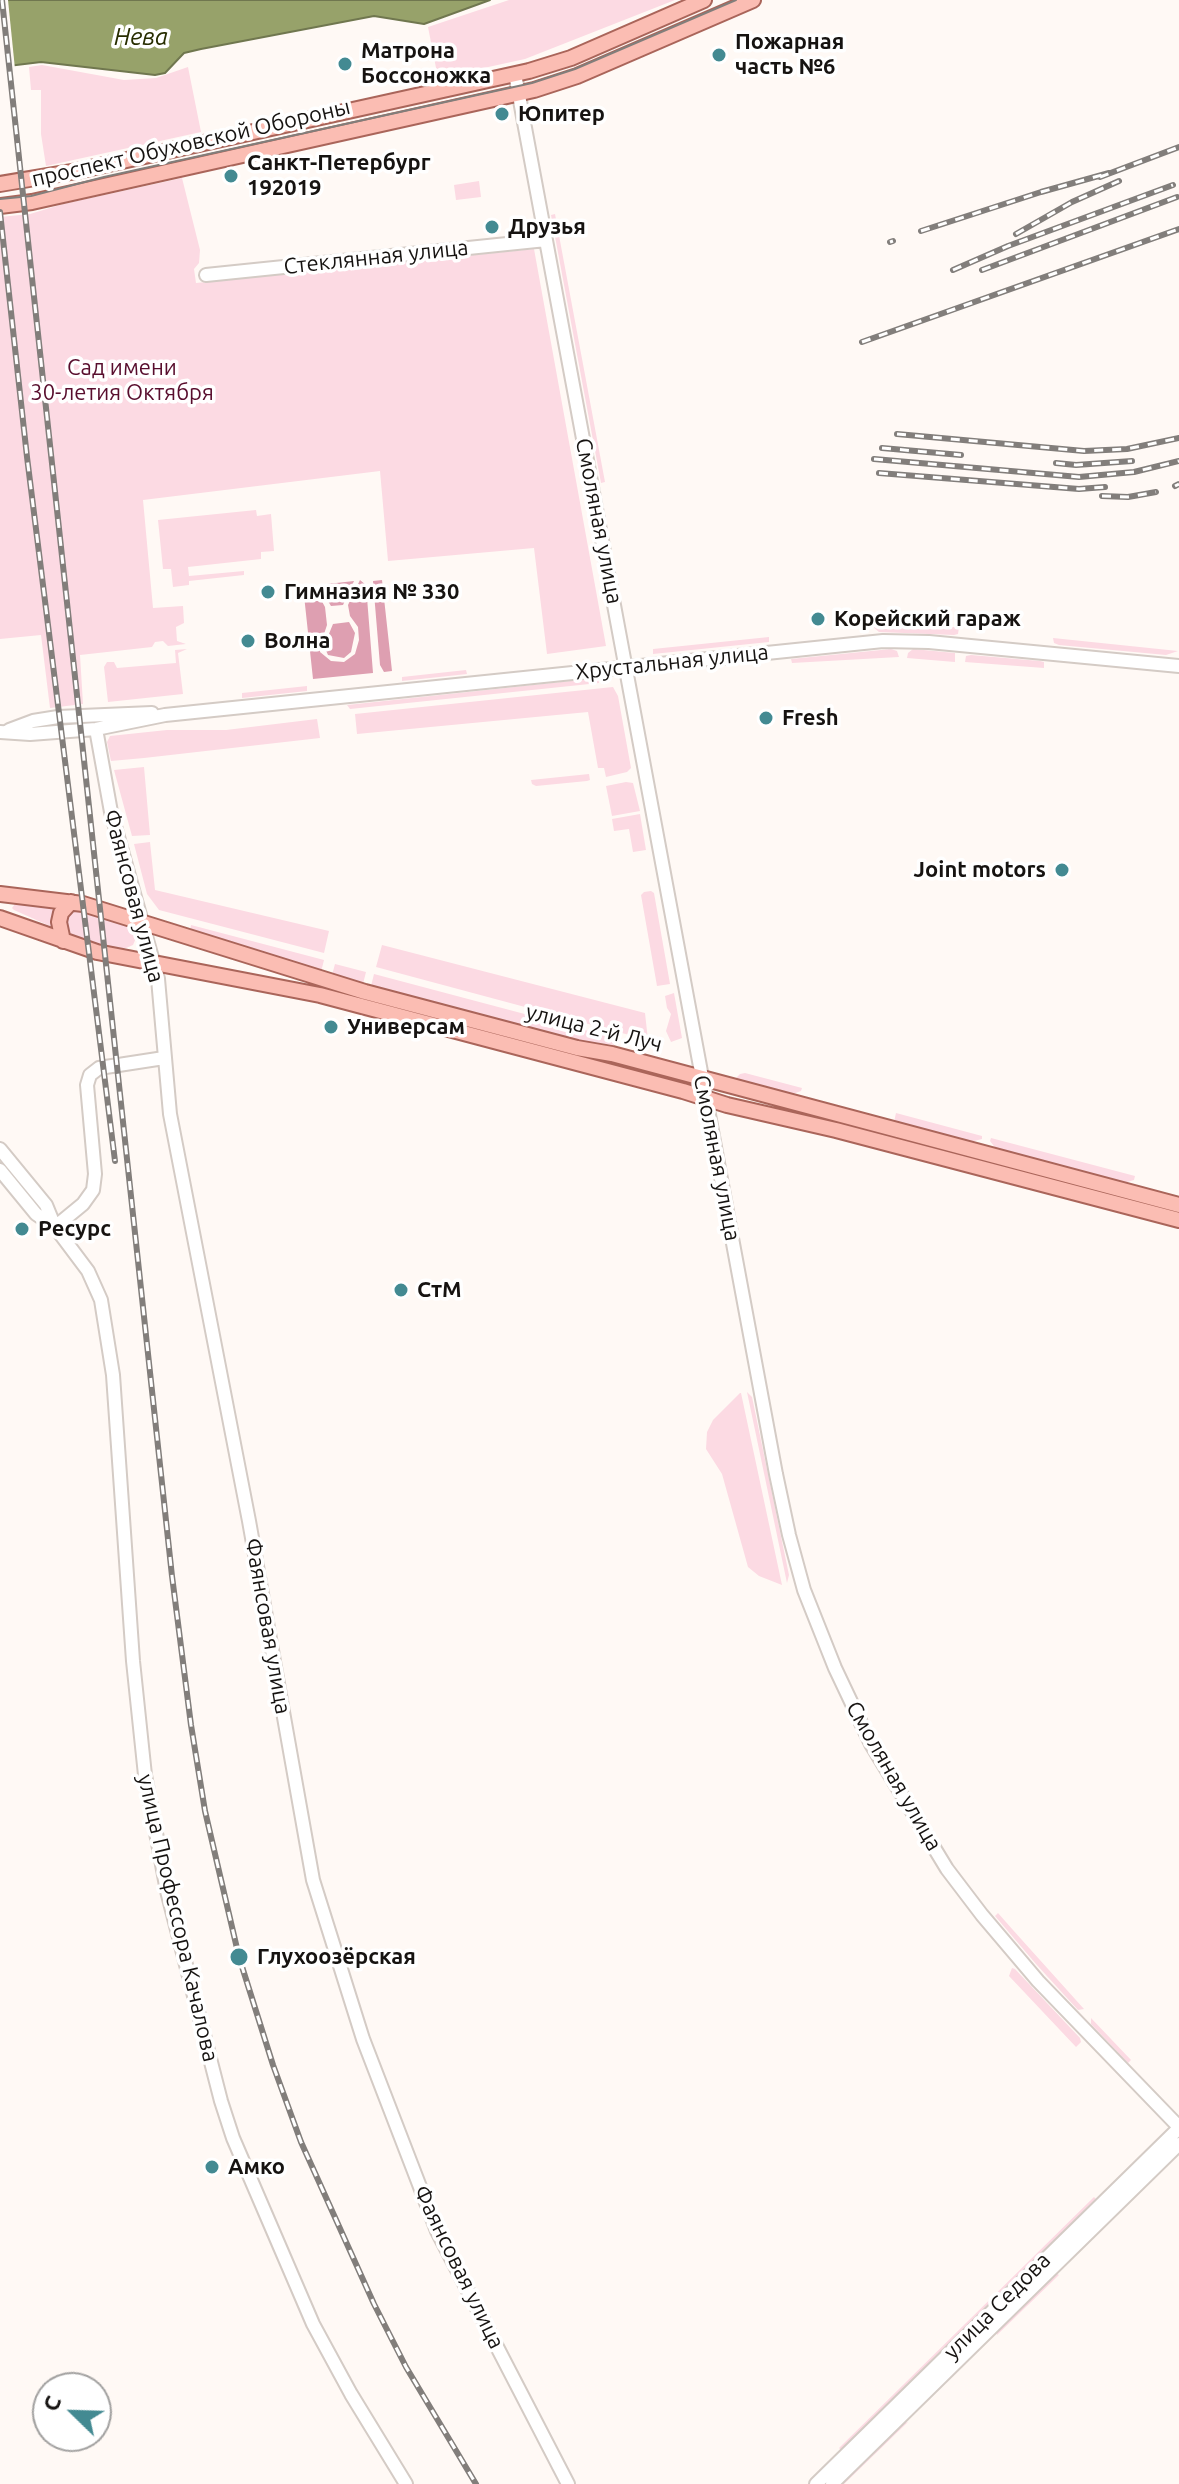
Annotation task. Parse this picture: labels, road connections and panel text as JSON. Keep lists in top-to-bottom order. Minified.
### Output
{"streets":{"main road":["проспект Обуховской Обороны","улица 2-й Луч"],"street":["Стеклянная улица","Смоляная улица","Хрустальная улица","Фаянсовая улица","улица Профессора Качалова","улица Седова"]},"crossings":[["проспект Обуховской Обороны","Смоляная улица"],["Стеклянная улица","Смоляная улица"],["Смоляная улица","Хрустальная улица"],["Смоляная улица","улица 2-й Луч"],["Смоляная улица","улица Седова"],["Хрустальная улица","Фаянсовая улица"],["Фаянсовая улица","улица 2-й Луч"]],"water":["Нева"],"parks":["Сад имени 30-летия Октября"],"places":["Пожарная часть №6","Матрона Боссоножка","Юпитер","Санкт-Петербург 192019","Друзья","Гимназия № 330","Корейский гараж","Волна","Fresh","Joint motors","Универсам","Ресурс","СтМ","Глухоозёрская","Амко"],"north":"top left"}
